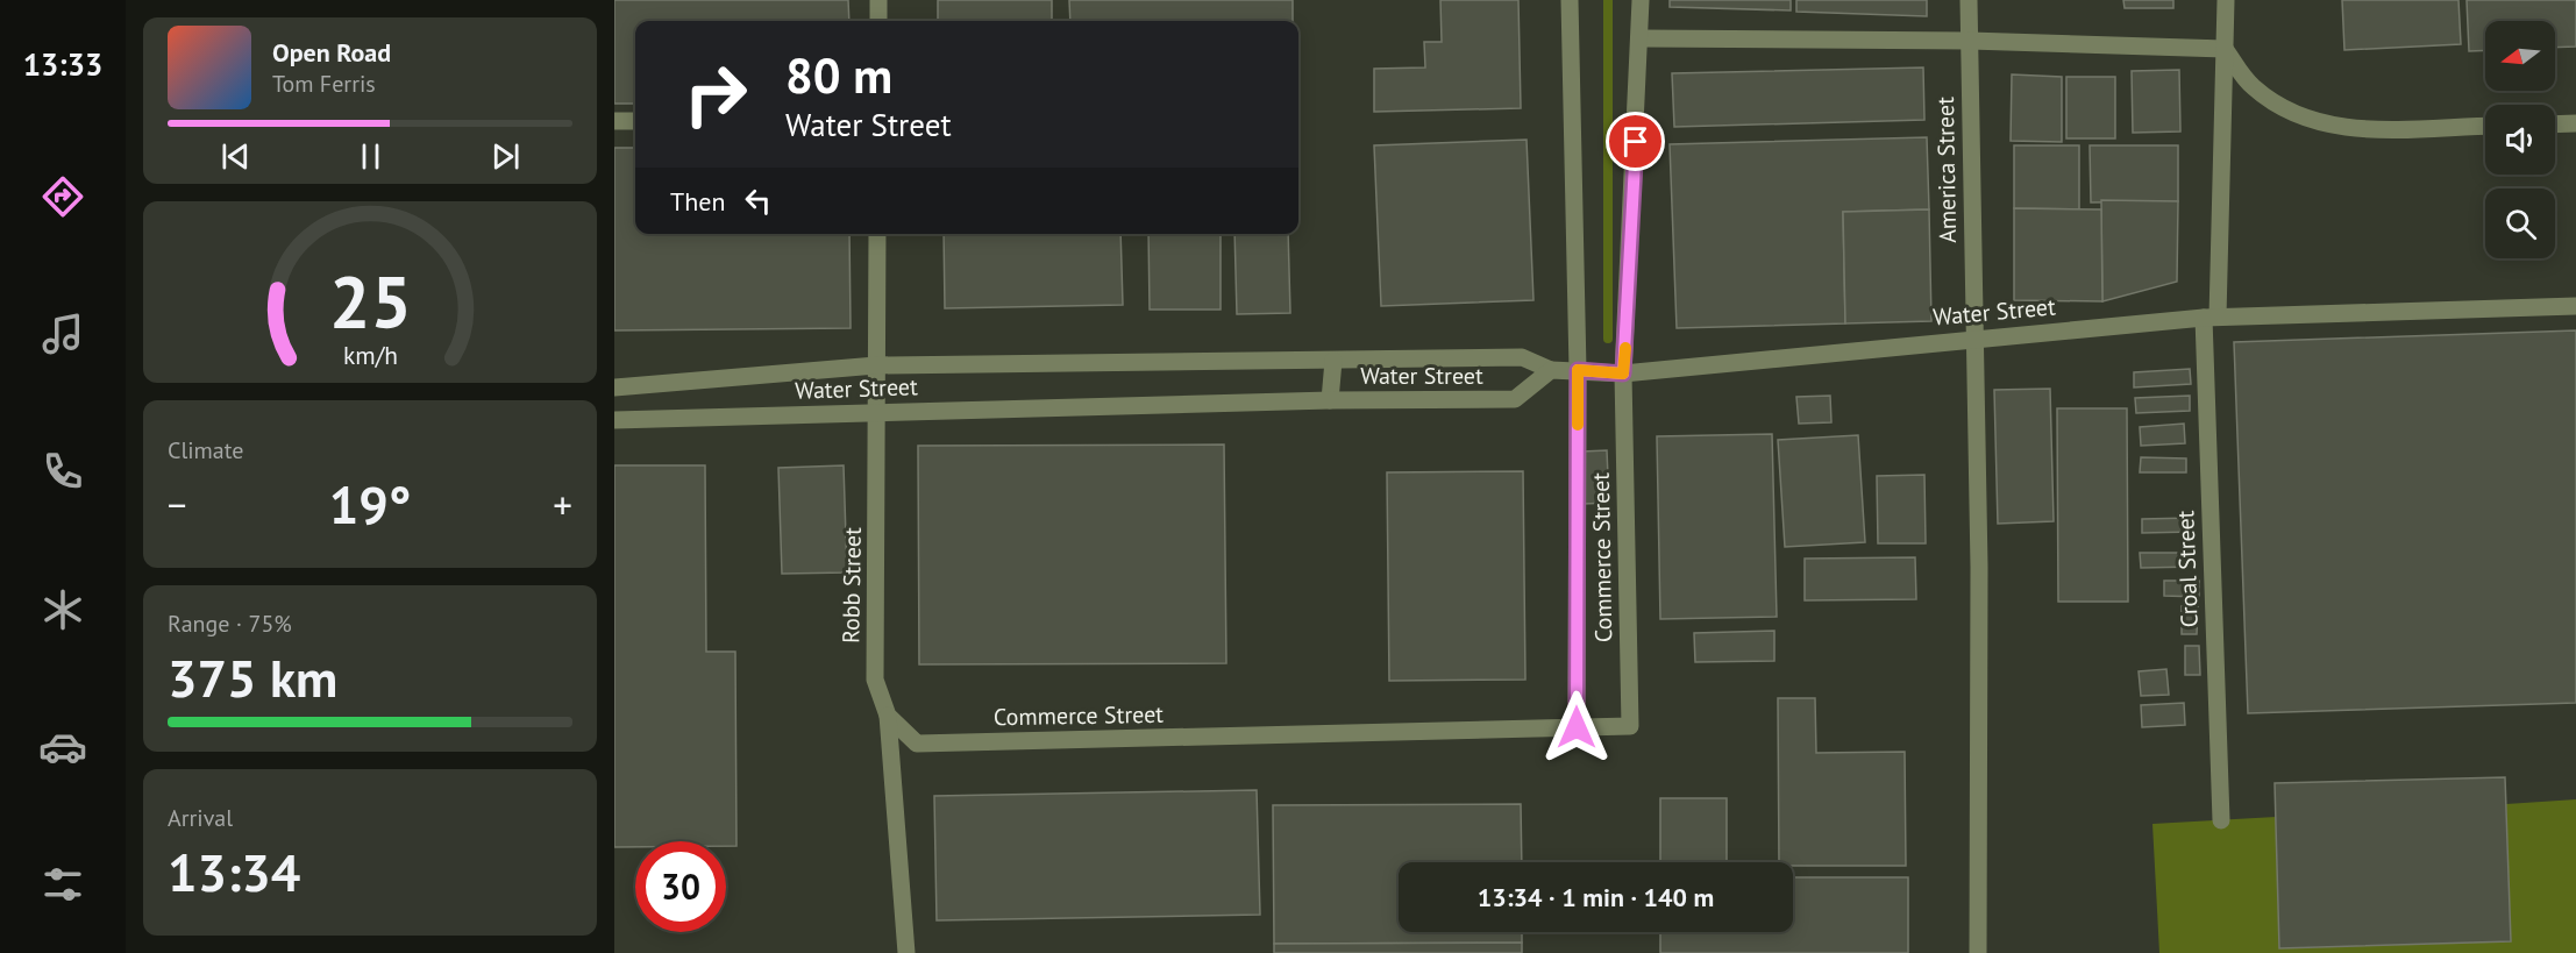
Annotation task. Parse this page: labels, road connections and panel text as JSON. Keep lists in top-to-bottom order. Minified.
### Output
{"streets":{"street":["America Street","Water Street","Commerce Street","Croal Street","Robb Street"]},"crossings":[["America Street","Water Street"],["Water Street","Commerce Street"],["Water Street","Croal Street"],["Water Street","Robb Street"],["Commerce Street","Robb Street"]],"north":"left","page":{"tabs":"13:33","turn":["80 m","Water Street"],"song":["Open Road","Tom Ferris"],"then":"Then","tile":["Climate",["Range · 75%","375 km"],["Arrival","13:34"]],"heat":["−","19°","+"],"limit":"30","trip":"13:34 · 1 min · 140 m","gauge":["25","km/h"]}}
